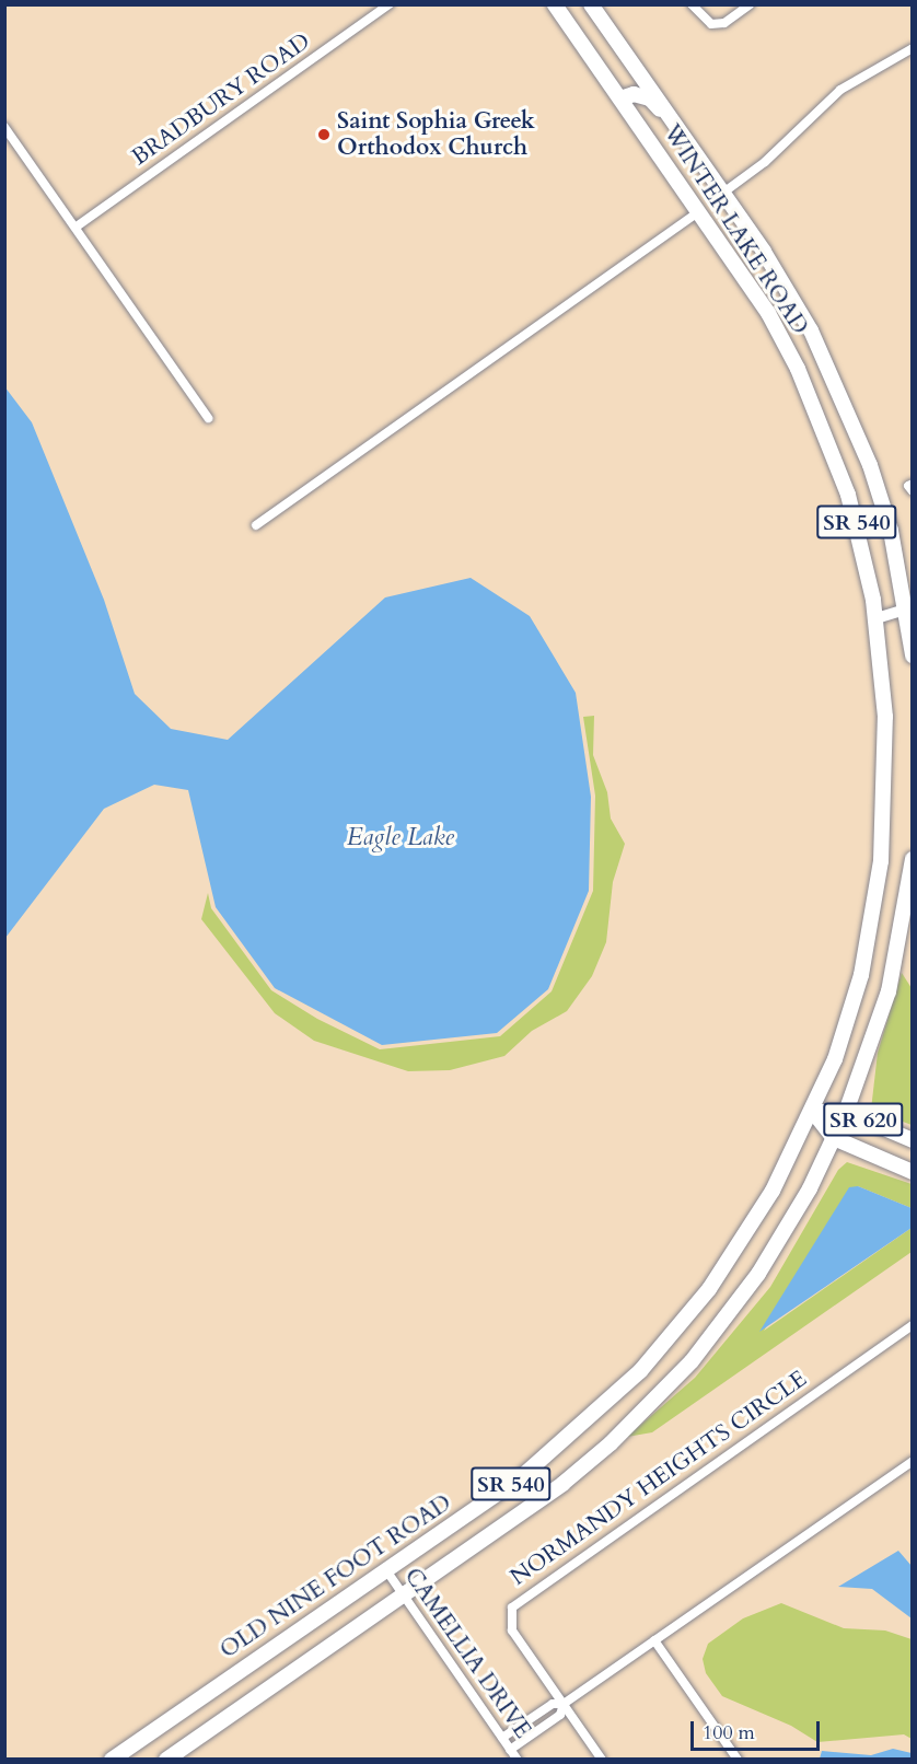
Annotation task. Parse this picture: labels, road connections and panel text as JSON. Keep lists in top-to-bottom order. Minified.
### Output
{"streets":{"main road":["WINTER LAKE ROAD","SR 540","SR 620","OLD NINE FOOT ROAD"],"street":["BRADBURY ROAD","NORMANDY HEIGHTS CIRCLE","CAMELLIA DRIVE"]},"crossings":[["WINTER LAKE ROAD","SR 620"],["WINTER LAKE ROAD","OLD NINE FOOT ROAD"],["SR 540","SR 620"],["SR 540","CAMELLIA DRIVE"],["SR 620","OLD NINE FOOT ROAD"],["OLD NINE FOOT ROAD","CAMELLIA DRIVE"]],"water":["Eagle Lake"],"places":["Saint Sophia Greek Orthodox Church"],"scale_bar":"100 m"}
